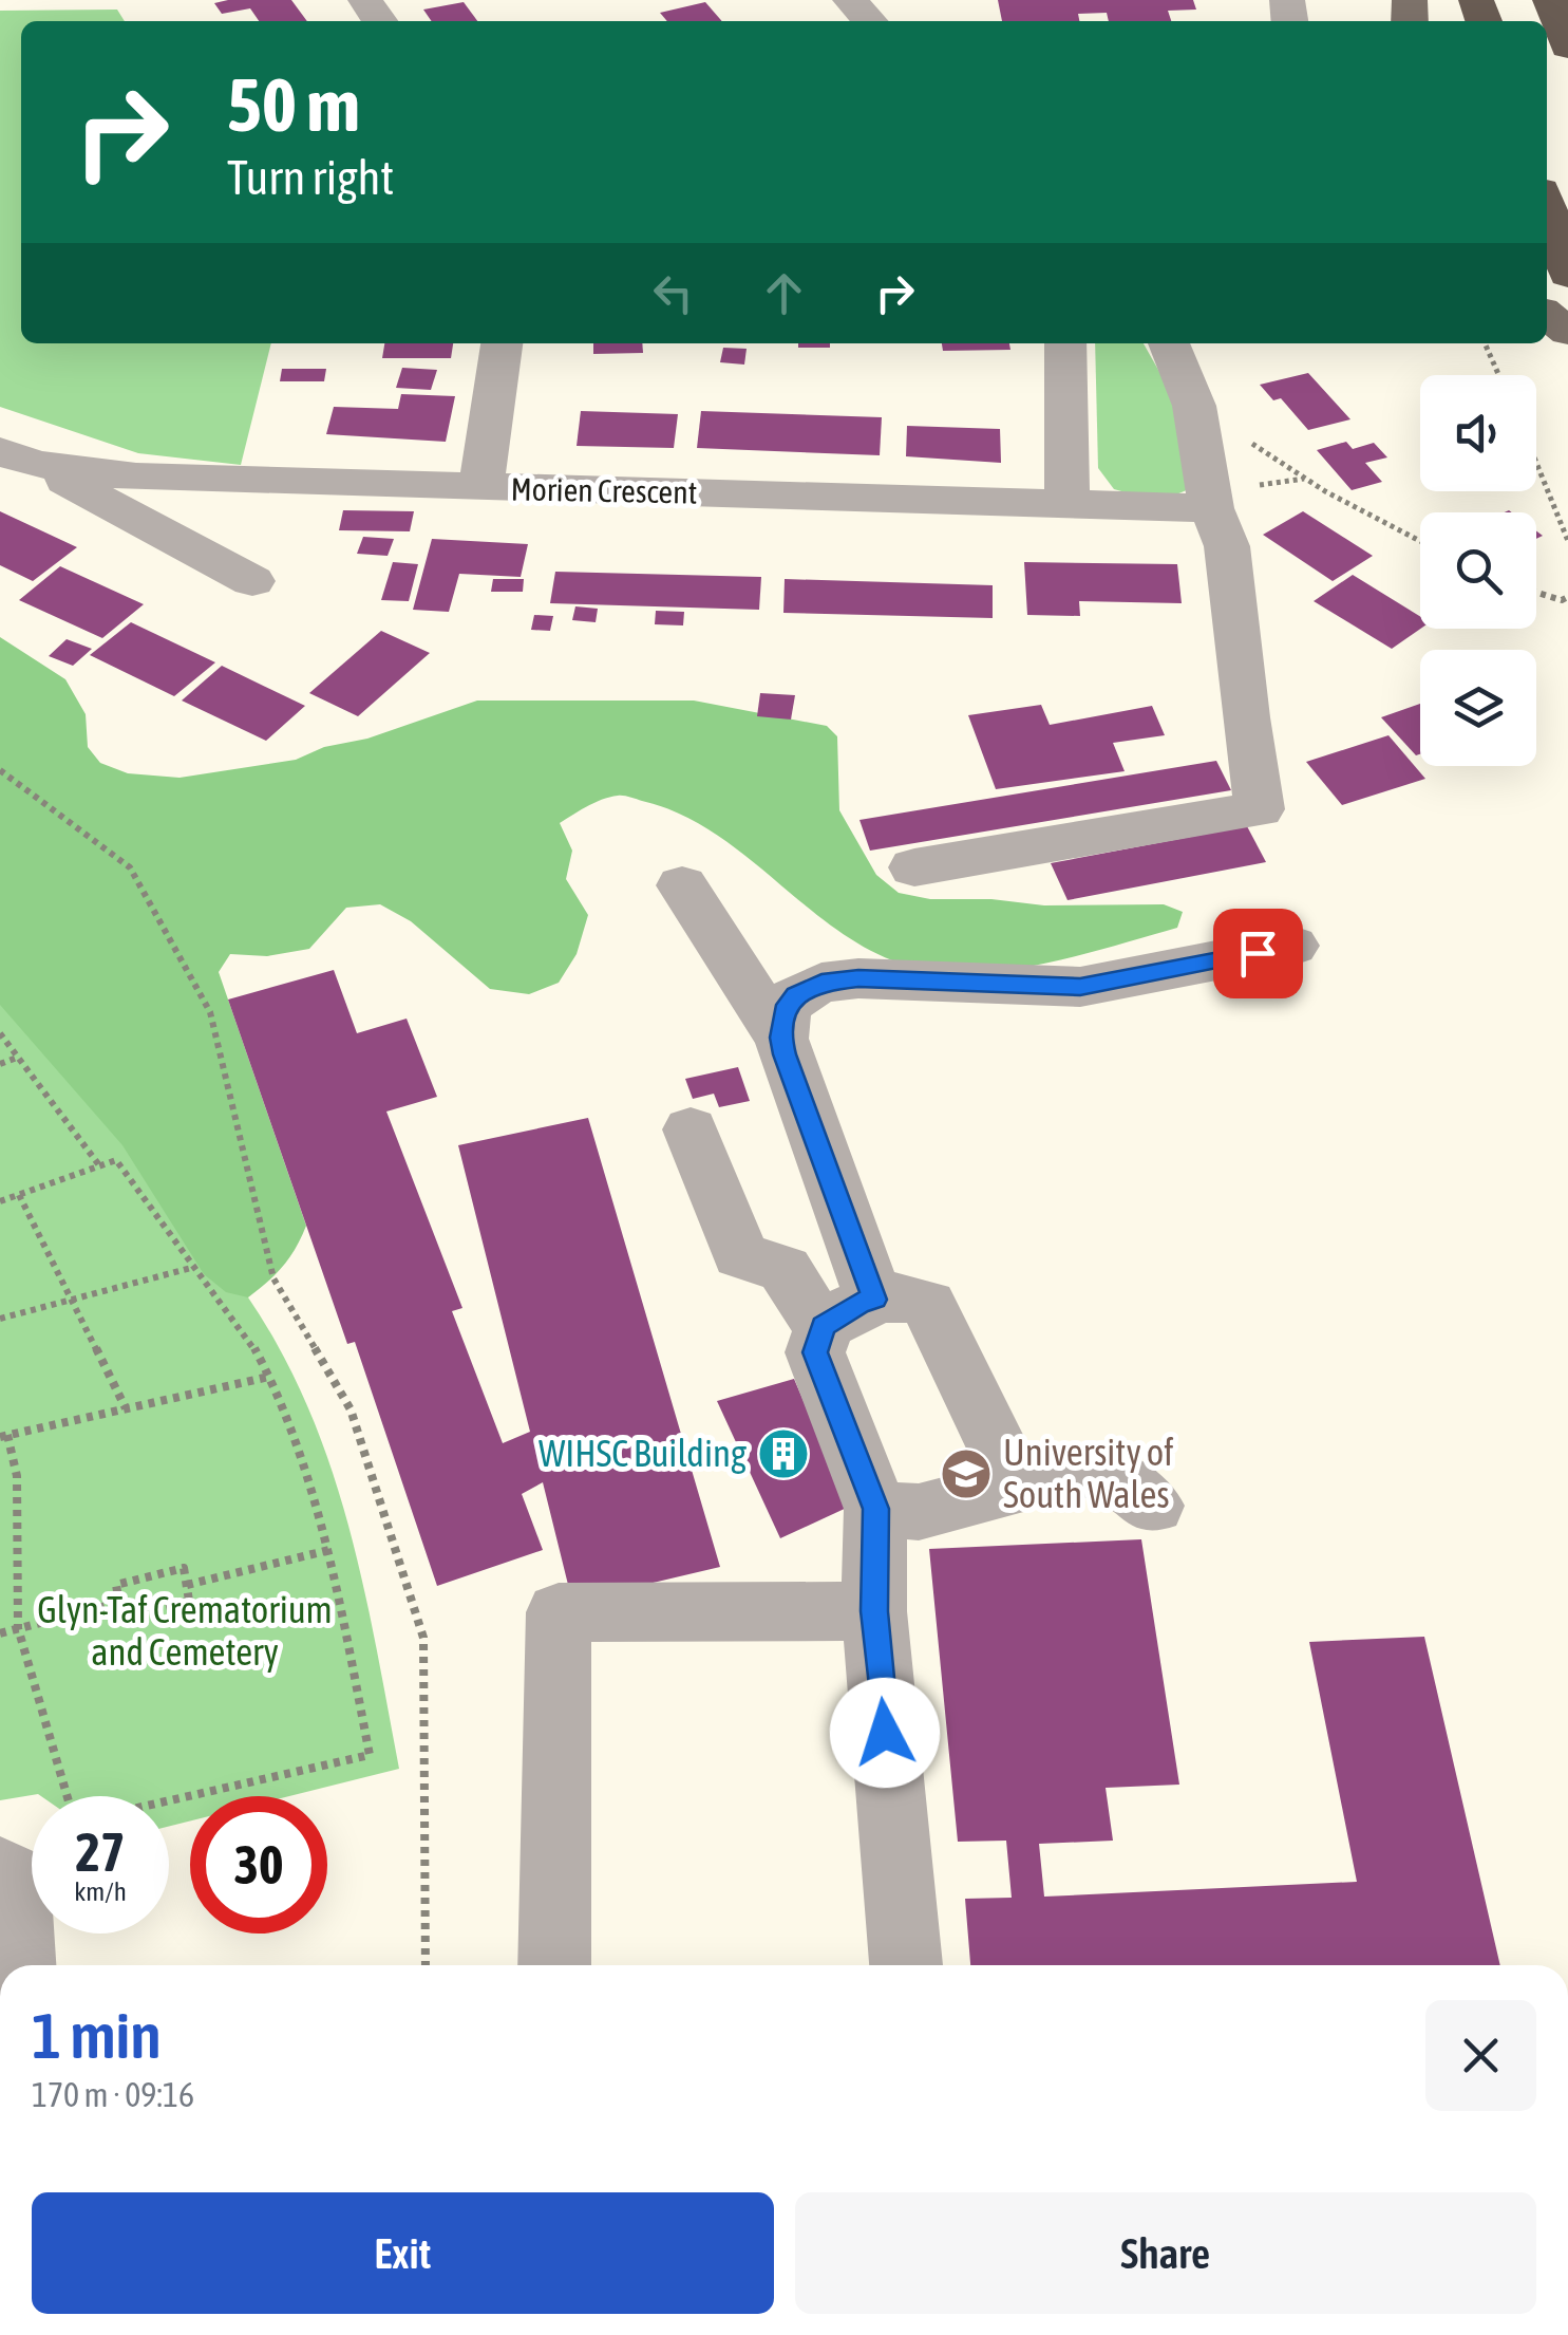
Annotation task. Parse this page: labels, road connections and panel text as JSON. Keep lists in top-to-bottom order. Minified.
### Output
{"streets":{"street":["Morien Crescent"]},"parks":["Glyn-Taf Crematorium and Cemetery"],"places":{"building":["WIHSC Building"],"school or university":["University of South Wales"]},"page":{"turn":["50 m","Turn right"],"speed":"27 km/h","limit":"30","heading":["1 min","170 m · 09:16"],"buttons":["Exit","Share"]}}
